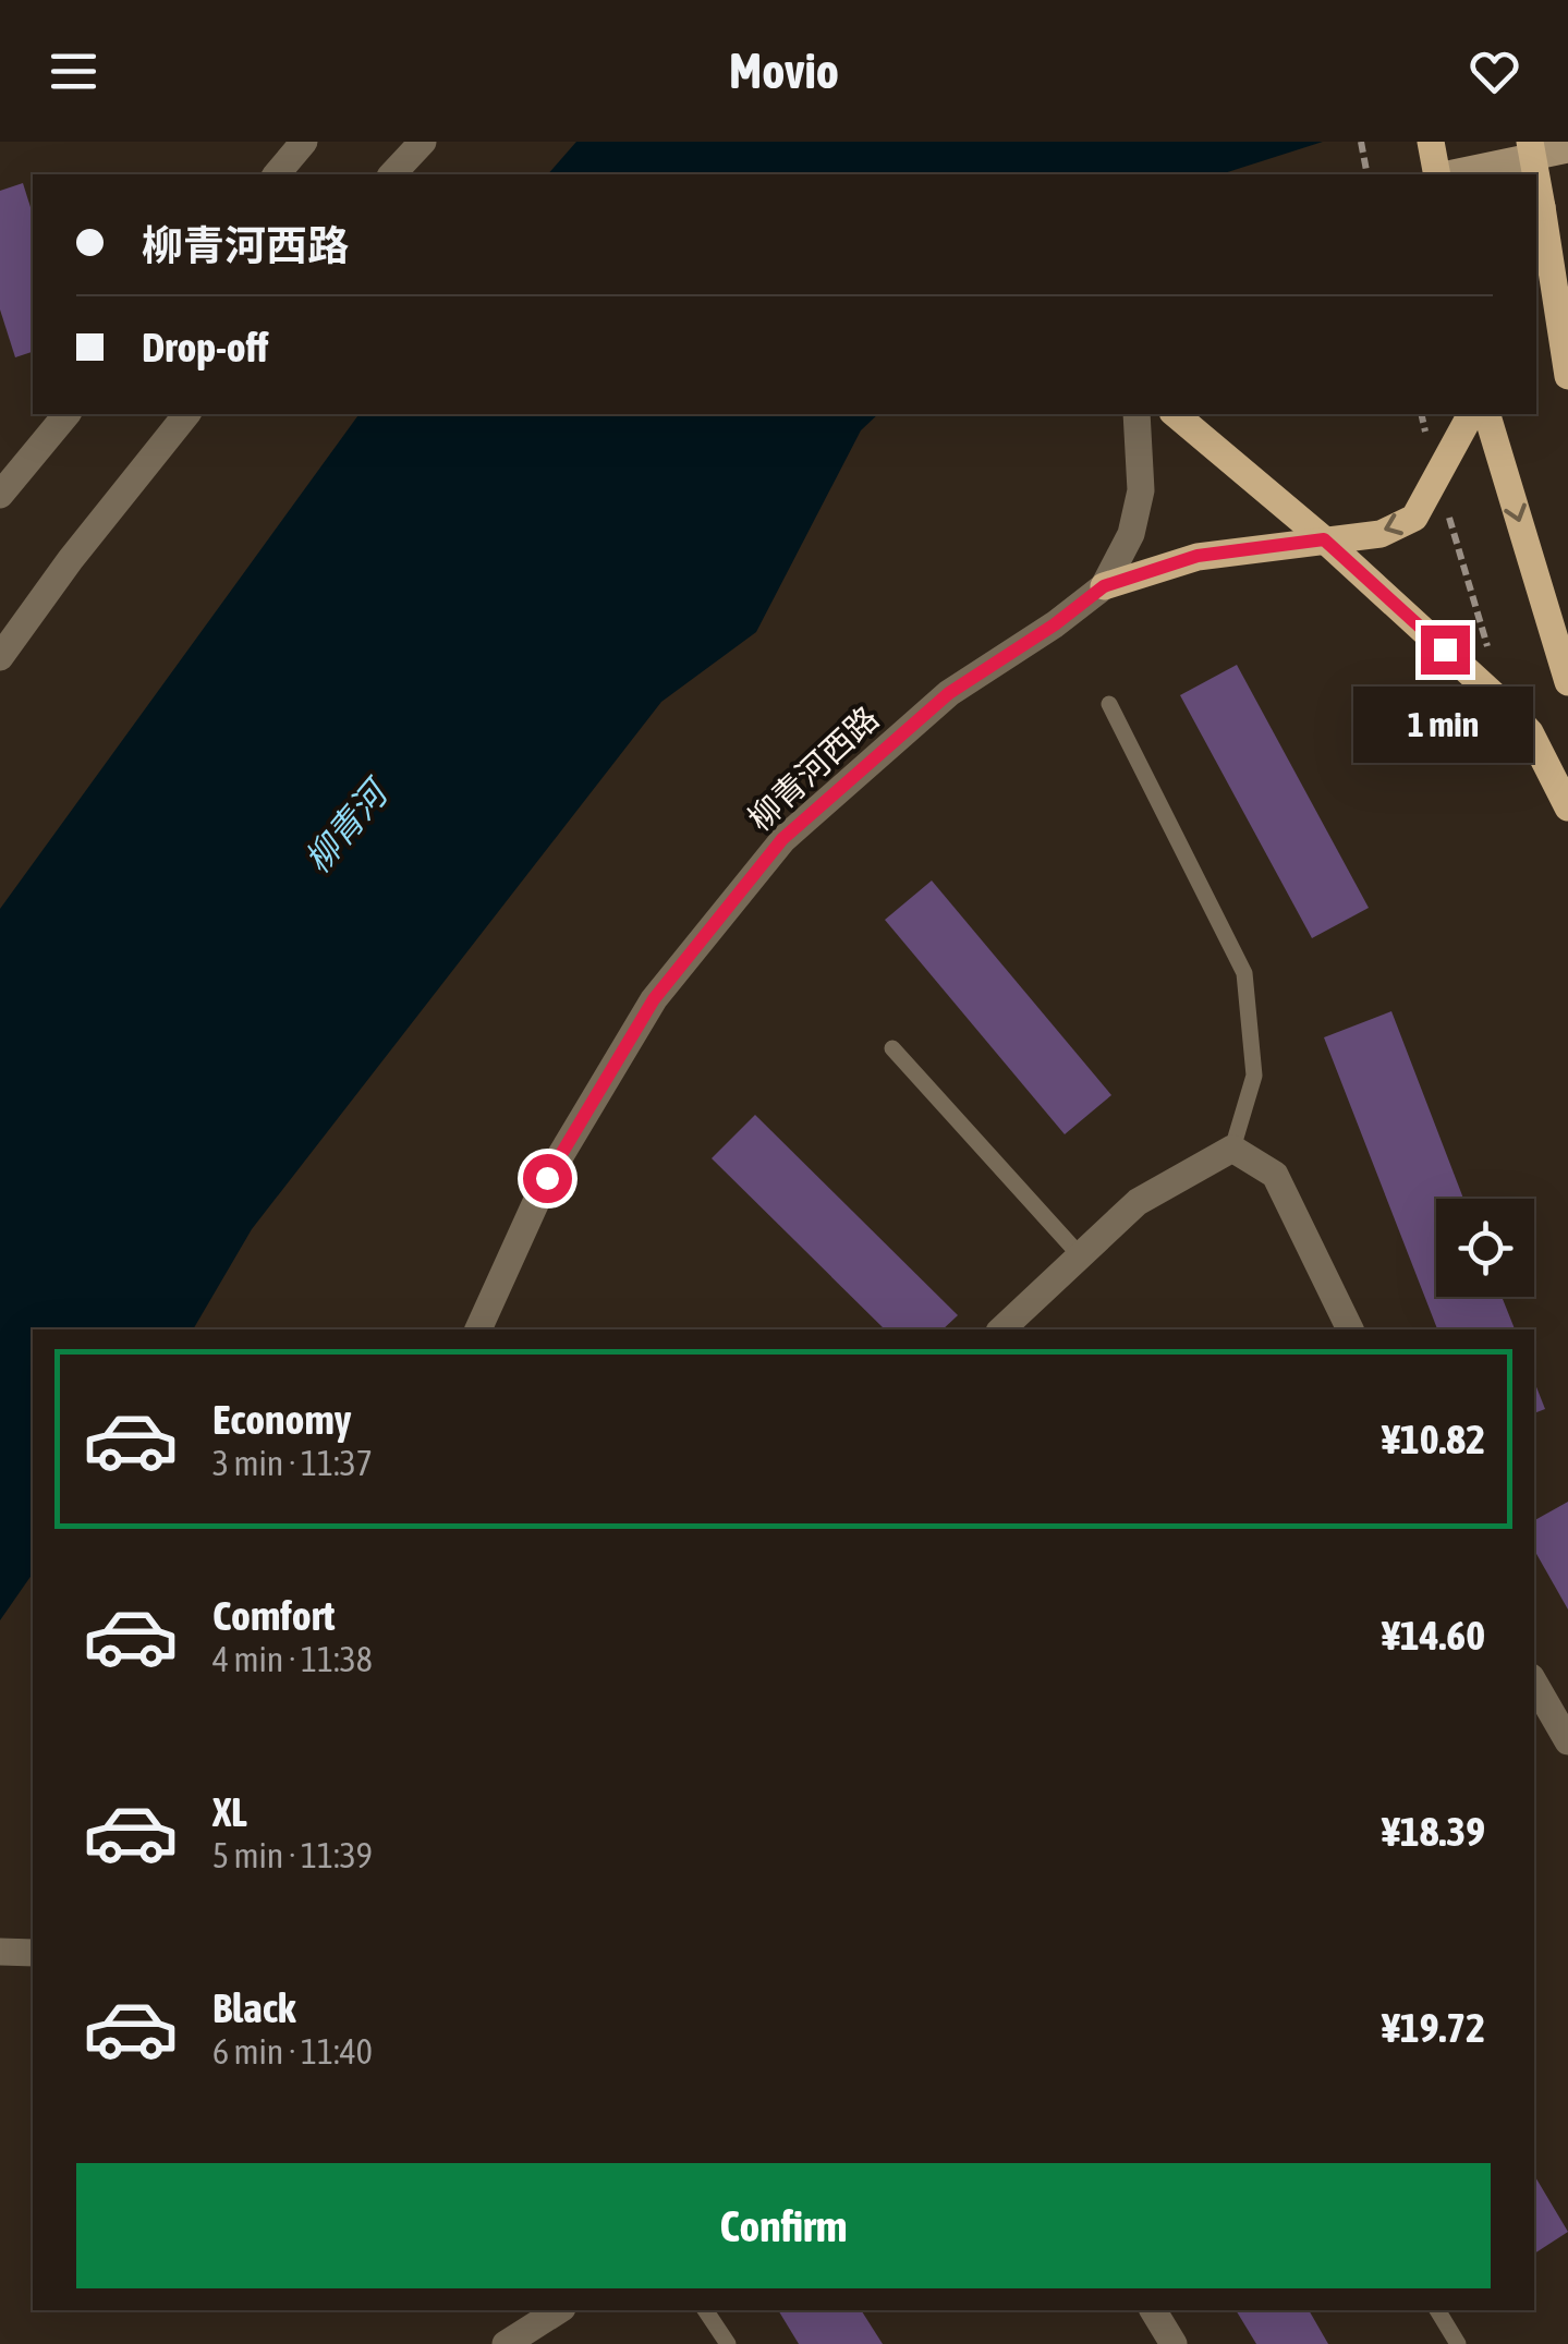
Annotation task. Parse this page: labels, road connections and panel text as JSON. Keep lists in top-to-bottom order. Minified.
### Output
{"streets":{"street":["柳青河西路"]},"water":["柳青河"],"page":{"header":"Movio","banner":["柳青河西路","Drop-off"],"bubble":"1 min","list":[{"name":"Economy","note":"3 min · 11:37","value":"¥10.82"},{"name":"Comfort","note":"4 min · 11:38","value":"¥14.60"},{"name":"XL","note":"5 min · 11:39","value":"¥18.39"},{"name":"Black","note":"6 min · 11:40","value":"¥19.72"}],"buttons":"Confirm"}}
